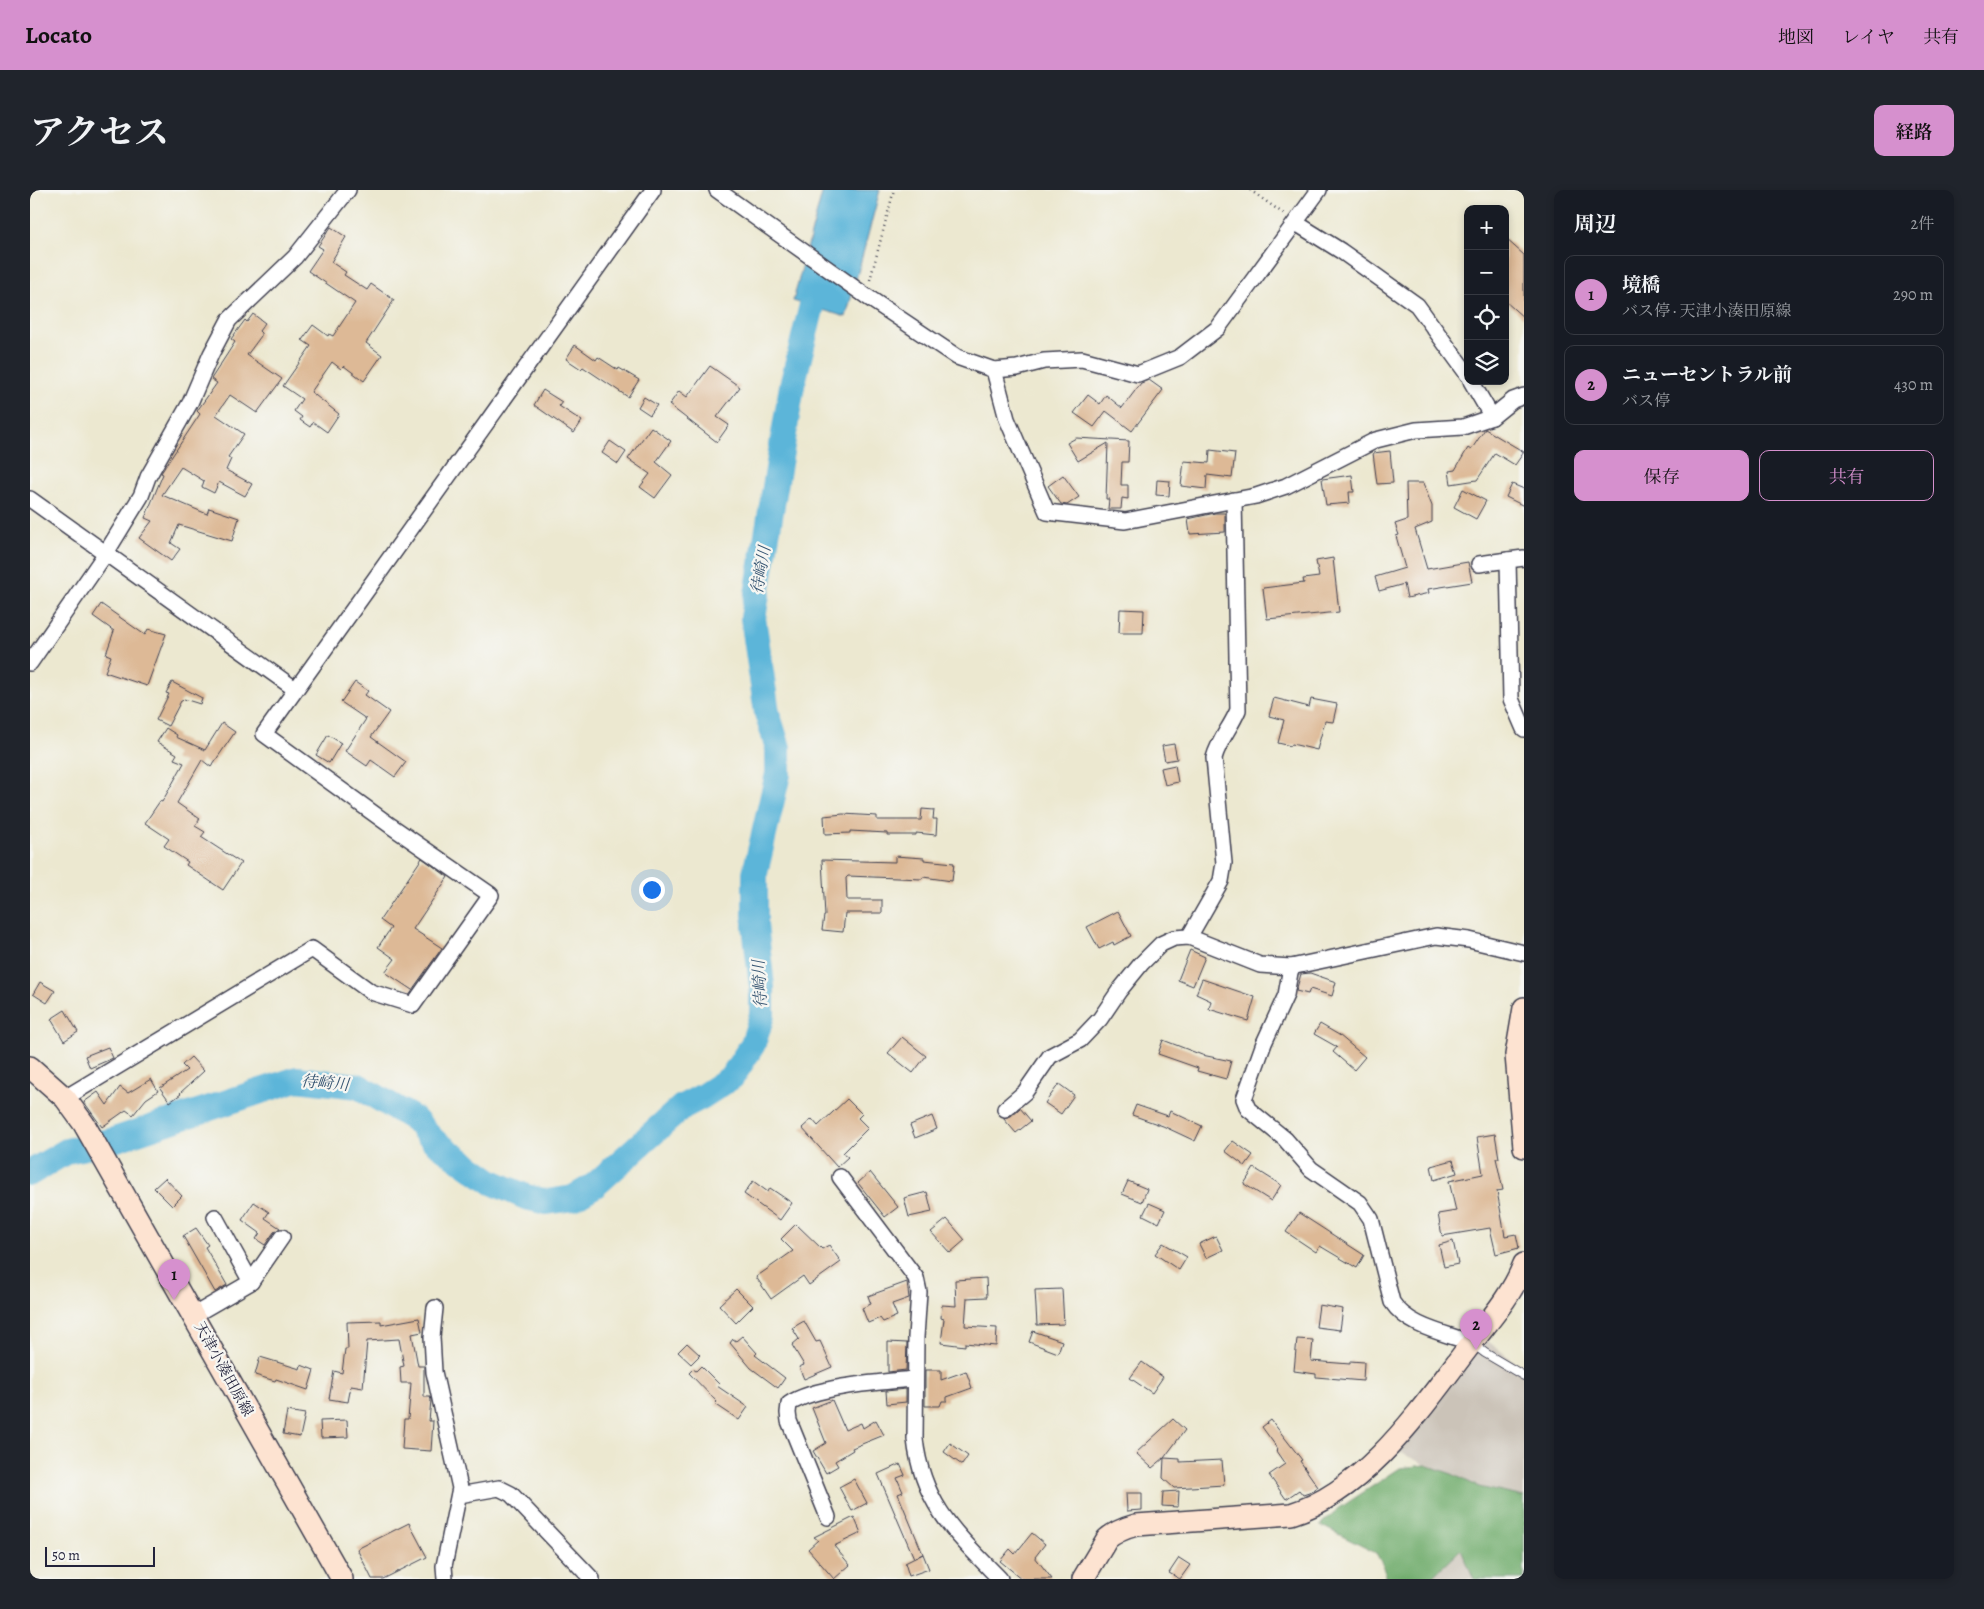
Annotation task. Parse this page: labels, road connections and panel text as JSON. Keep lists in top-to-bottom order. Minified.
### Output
{"streets":{"street":["天津小湊田原線"]},"water":["待崎川"],"scale_bar":"50 m","page":{"header":"Locato","nav":["地図","レイヤ","共有"],"title":"アクセス","buttons":["経路",["保存","共有"]],"heading":["周辺","2件"],"map_buttons":["+","−"],"list":[{"mark":"1","name":"境橋","note":"バス停 · 天津小湊田原線","value":"290 m"},{"mark":"2","name":"ニューセントラル前","note":"バス停","value":"430 m"}],"pins":["1","2"],"scale":"50 m"}}
